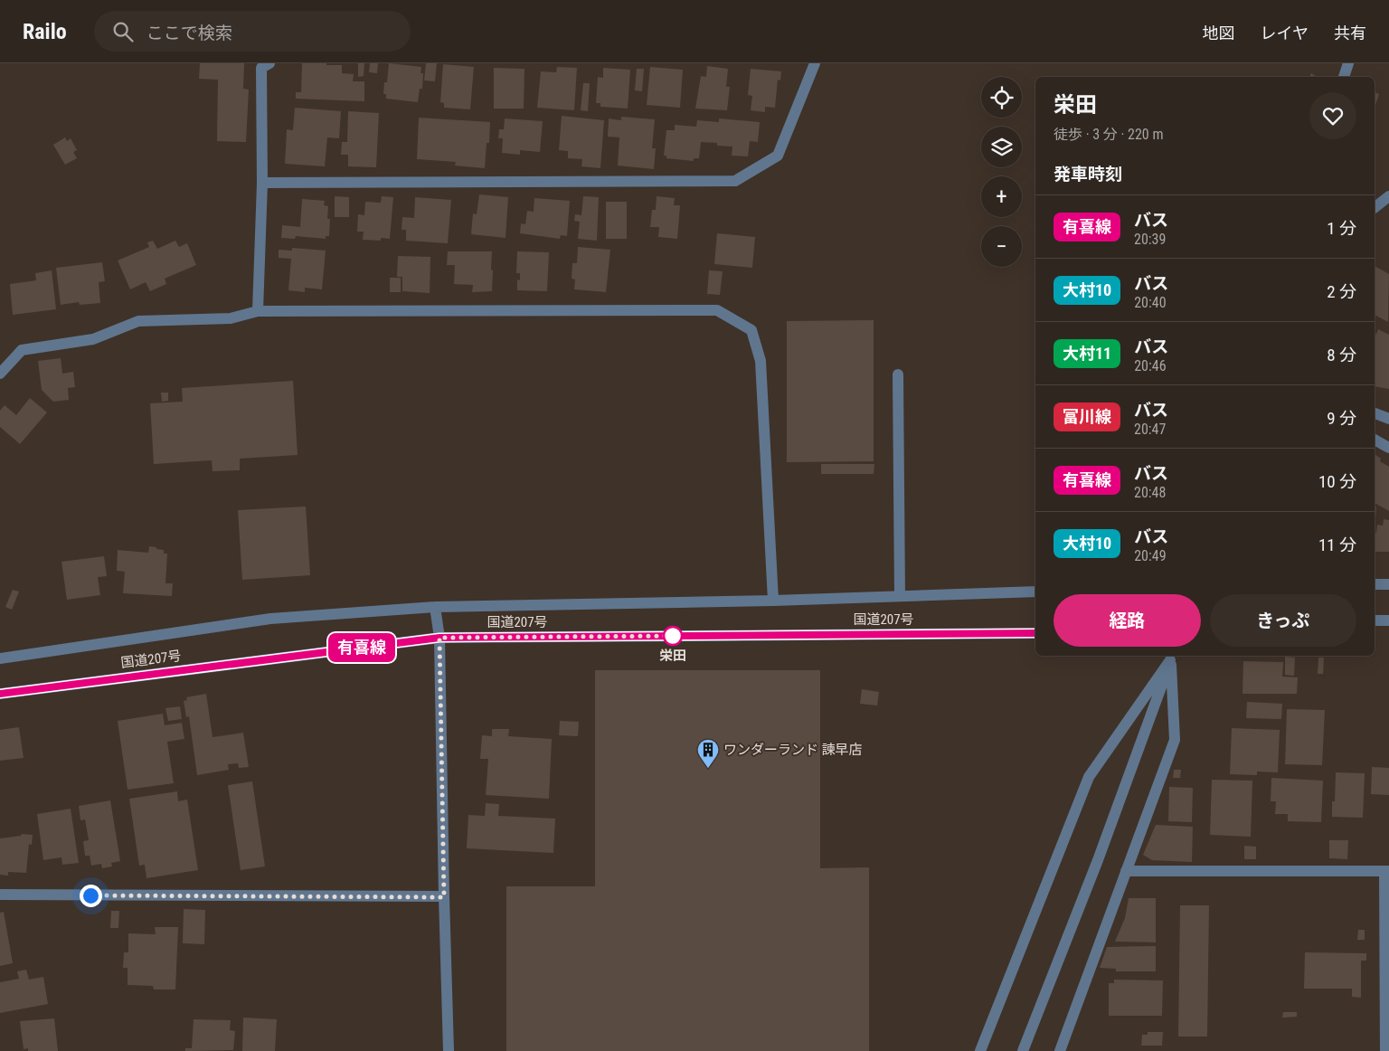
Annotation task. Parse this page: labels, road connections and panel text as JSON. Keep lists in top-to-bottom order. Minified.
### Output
{"streets":{"street":["国道207号"]},"places":{"other":["栄田"],"building":["ワンダーランド 諫早店"]},"lines":["bus line 有喜線"],"page":{"header":"Railo","search":"ここで検索","nav":["地図","レイヤ","共有"],"on_map":"有喜線","map_buttons":["+","−"],"heading":[["栄田","徒歩 · 3 分 · 220 m"],"発車時刻"],"list":[{"mark":"有喜線","name":"バス","note":"20:39","value":"1 分"},{"mark":"大村10","name":"バス","note":"20:40","value":"2 分"},{"mark":"大村11","name":"バス","note":"20:46","value":"8 分"},{"mark":"富川線","name":"バス","note":"20:47","value":"9 分"},{"mark":"有喜線","name":"バス","note":"20:48","value":"10 分"},{"mark":"大村10","name":"バス","note":"20:49","value":"11 分"}],"buttons":["経路","きっぷ"]}}
